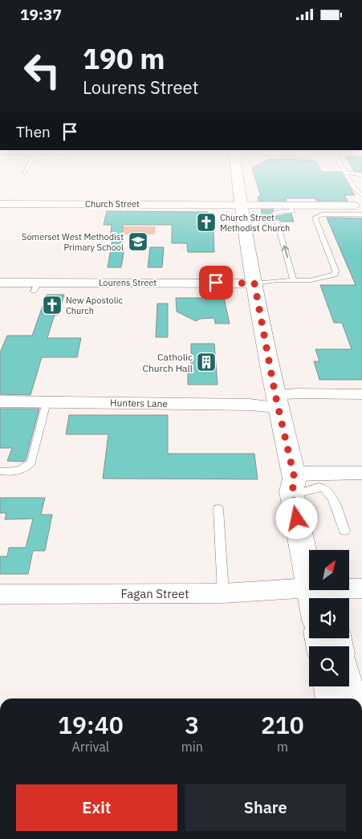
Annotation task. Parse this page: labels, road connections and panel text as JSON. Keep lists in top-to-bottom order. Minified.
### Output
{"streets":{"street":["Church Street","Lourens Street","Hunters Lane","Fagan Street"]},"places":{"church":["Church Street Methodist Church","New Apostolic Church"],"school or university":["Somerset West Methodist Primary School"],"building":["Catholic Church Hall"]},"north":"top right","page":{"status":"19:37","turn":["190 m","Lourens Street"],"then":"Then","eta":["19:40","Arrival","3","min","210","m"],"buttons":["Exit","Share"]}}
